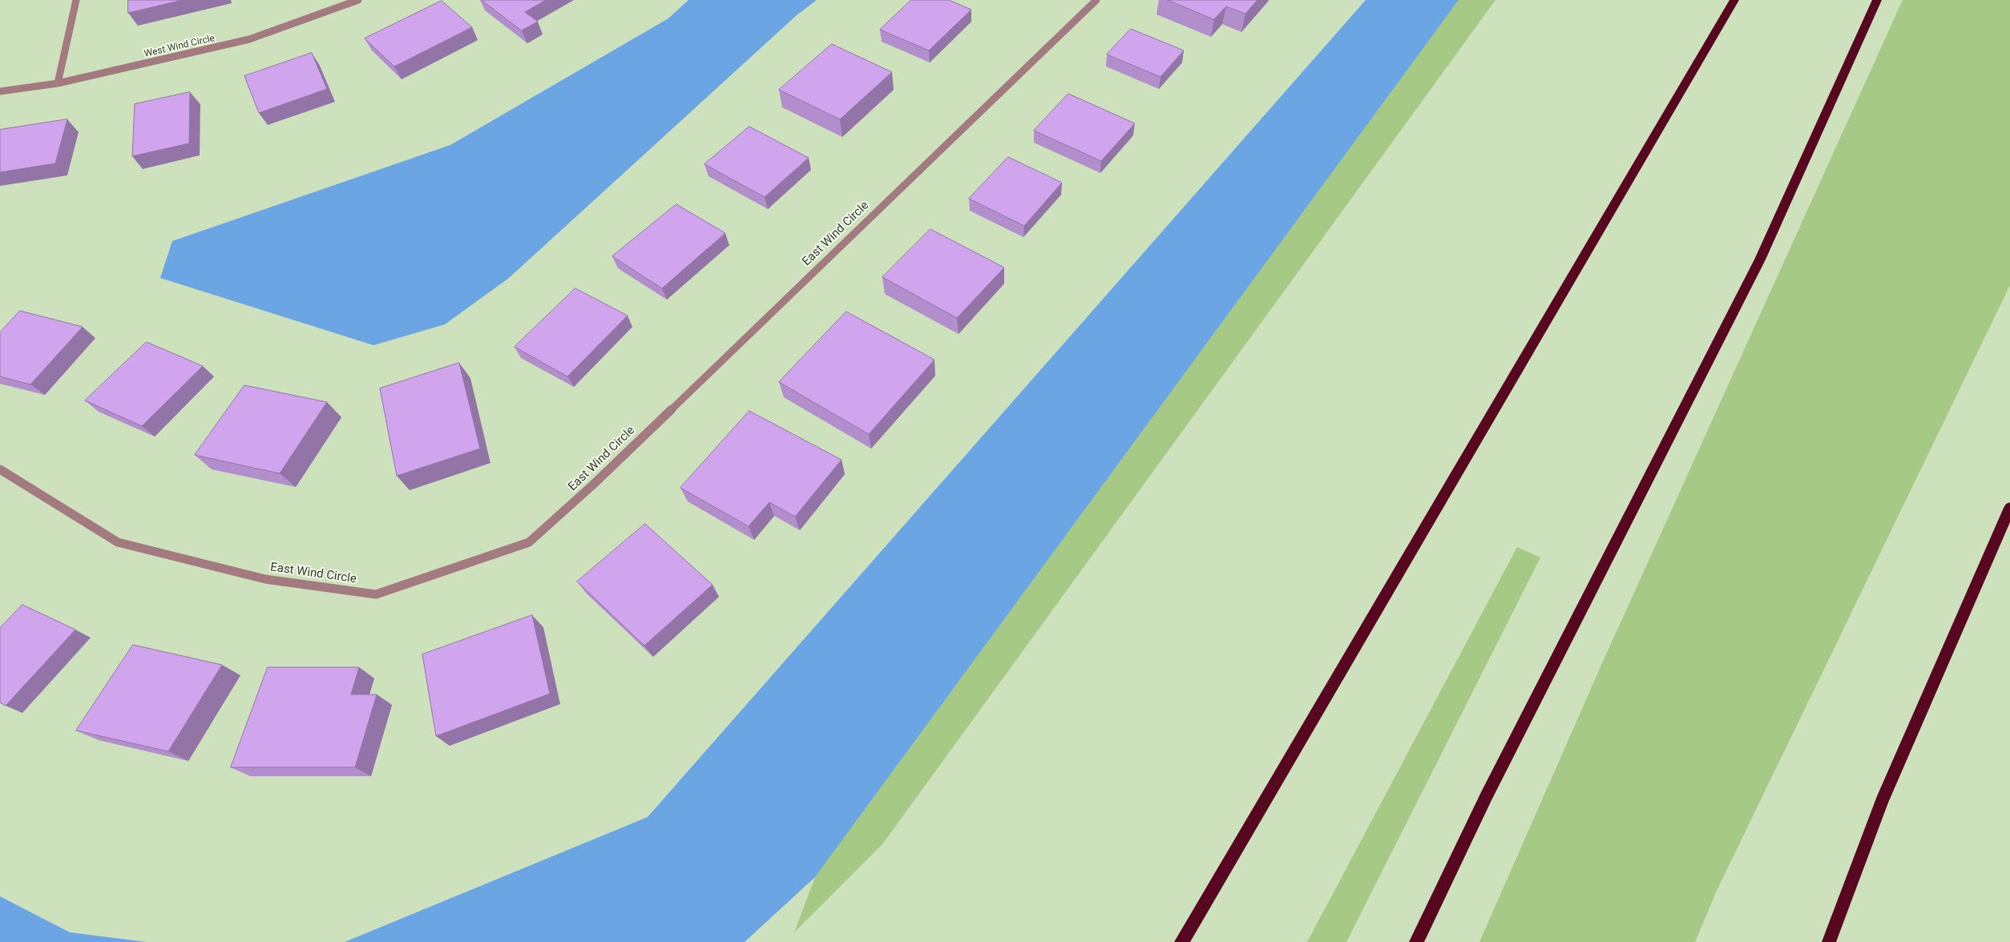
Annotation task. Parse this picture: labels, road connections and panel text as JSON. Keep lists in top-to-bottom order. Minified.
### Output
{"streets":{"street":["West Wind Circle","East Wind Circle"]}}
